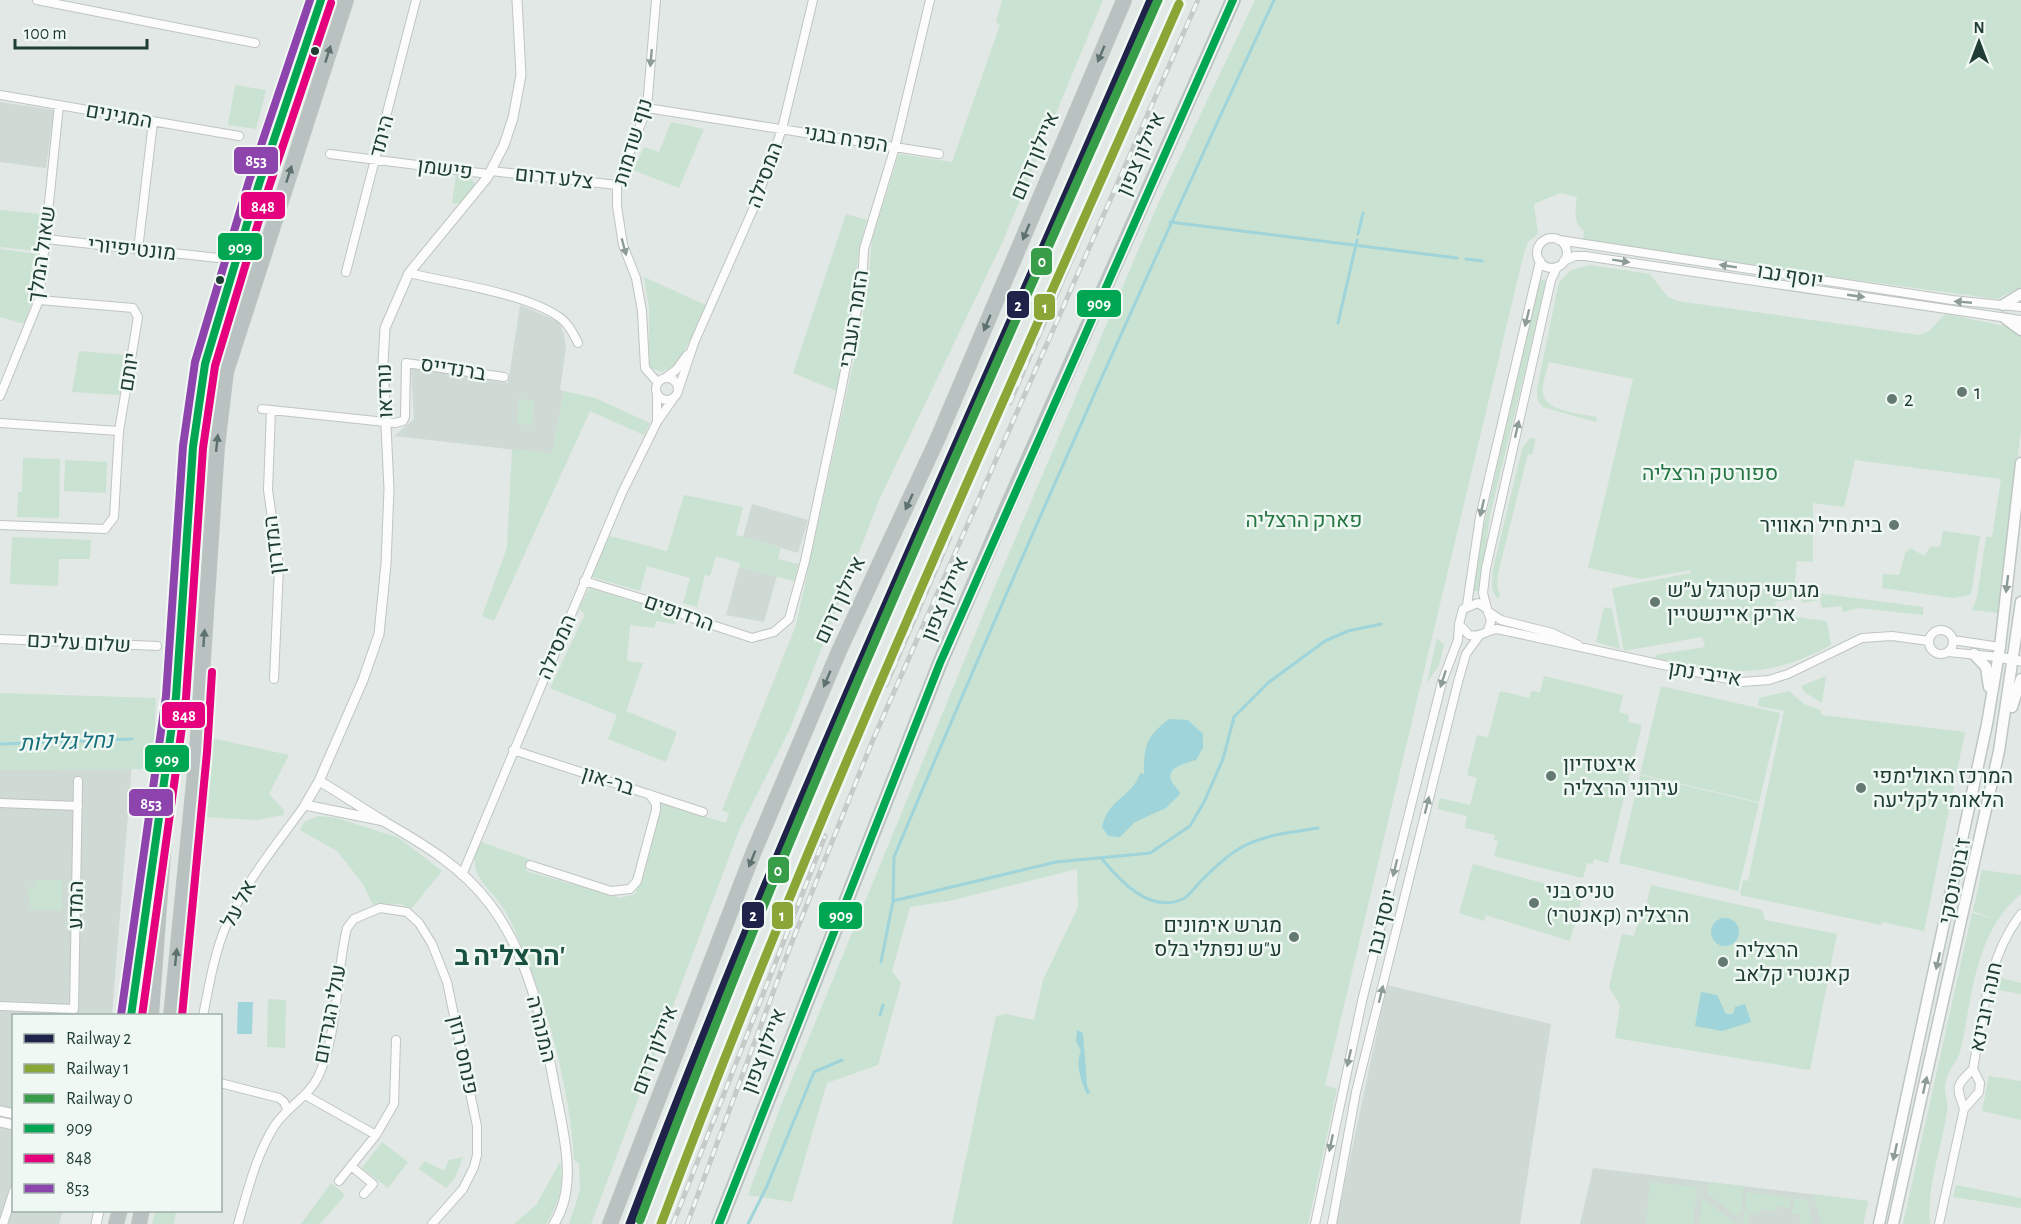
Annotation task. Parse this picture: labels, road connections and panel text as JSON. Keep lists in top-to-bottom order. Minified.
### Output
{"streets":{"highway":["איילון צפון","איילון דרום"],"main road":["ז'בוטינסקי"],"street":["המגינים","היתד","הפרח בגני","נוף שדמות","פישמן","המסילה","צלע דרום","מונטיפיורי","שאול המלך","יוסף נבו","הזמר העברי","ברנדייס","יותם","נורדאו","המדרון","הרדופים","שלום עליכם","אייבי נתן","בר-און","אל על","המדע","חנה רובינא","עולי הגרדום","המנהרה","פנחס רוזן"]},"crossings":[["המגינים","שאול המלך"],["היתד","פישמן"],["הפרח בגני","נוף שדמות"],["הפרח בגני","המסילה"],["הפרח בגני","הזמר העברי"],["נוף שדמות","המסילה"],["נוף שדמות","צלע דרום"],["פישמן","צלע דרום"],["פישמן","נורדאו"],["המסילה","הרדופים"],["המסילה","בר-און"],["המסילה","המנהרה"],["צלע דרום","נורדאו"],["מונטיפיורי","שאול המלך"],["שאול המלך","יותם"],["יוסף נבו","אייבי נתן"],["הזמר העברי","הרדופים"],["ברנדייס","נורדאו"],["ברנדייס","המדרון"],["נורדאו","המדרון"],["נורדאו","אל על"],["נורדאו","המנהרה"],["אל על","המנהרה"],["עולי הגרדום","פנחס רוזן"]],"one_way":["נוף שדמות","איילון דרום"],"districts":["הרצליה ב'"],"water":["נחל גלילות"],"parks":["ספורטק הרצליה","פארק הרצליה"],"places":["1","2","בית חיל האוויר","מגרשי קטרגל ע״ש אריק איינשטיין","איצטדיון עירוני הרצליה","המרכז האולימפי הלאומי לקליעה","טניס בני הרצליה (קאנטרי)","מגרש אימונים ע\"ש נפתלי בלס","הרצליה קאנטרי קלאב"],"lines":["rail line 2","rail line 0","transit line 909","transit line 853","transit line 848","rail line 1"],"legend":["Railway 2","Railway 1","Railway 0","909","848","853"],"scale_bar":"100 m","north":"top"}
